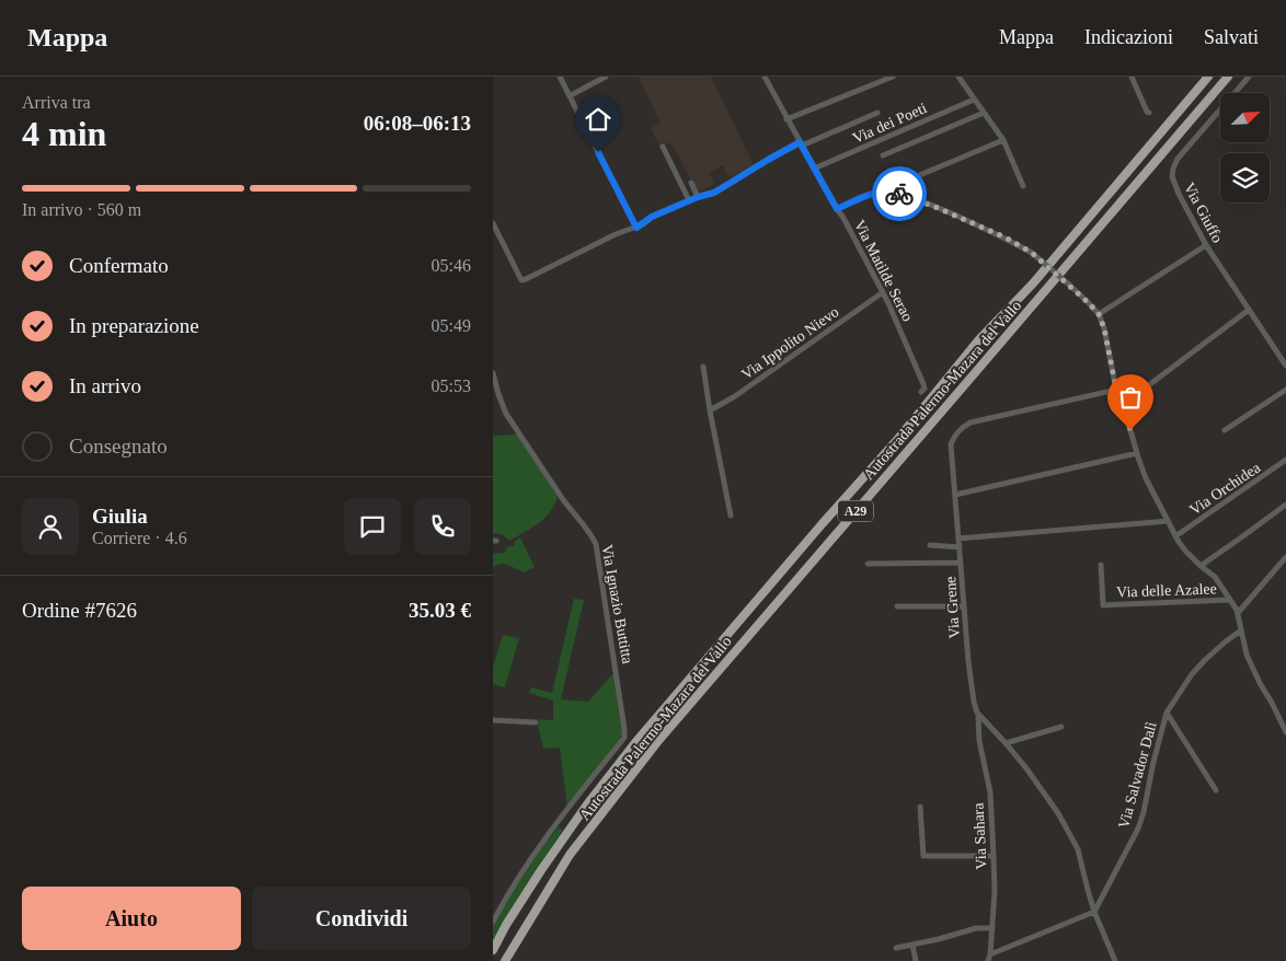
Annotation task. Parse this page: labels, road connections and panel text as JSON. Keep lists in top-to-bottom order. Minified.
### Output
{"streets":{"highway":["Autostrada Palermo-Mazara del Vallo","A29"],"street":["Via dei Poeti","Via Giuffo","Via Matilde Serao","Via Ippolito Nievo","Via Orchidea","Via delle Azalee","Via Ignazio Buttitta","Via Grene","Via Salvador Dalì","Via Sahara"]},"crossings":[["Via dei Poeti","Via Matilde Serao"],["Via Matilde Serao","Via Ippolito Nievo"],["Via Grene","Via Salvador Dalì"]],"north":"top right","page":{"header":"Mappa","nav":["Mappa","Indicazioni","Salvati"],"heading":["4 min","Arriva tra","06:08–06:13"],"panel":["Giulia","Corriere · 4.6","Ordine #7626","35.03 €"],"bar":"In arrivo · 560 m","list":[["Confermato","05:46"],["In preparazione","05:49"],["In arrivo","05:53"],"Consegnato"],"buttons":["Aiuto","Condividi"]}}
